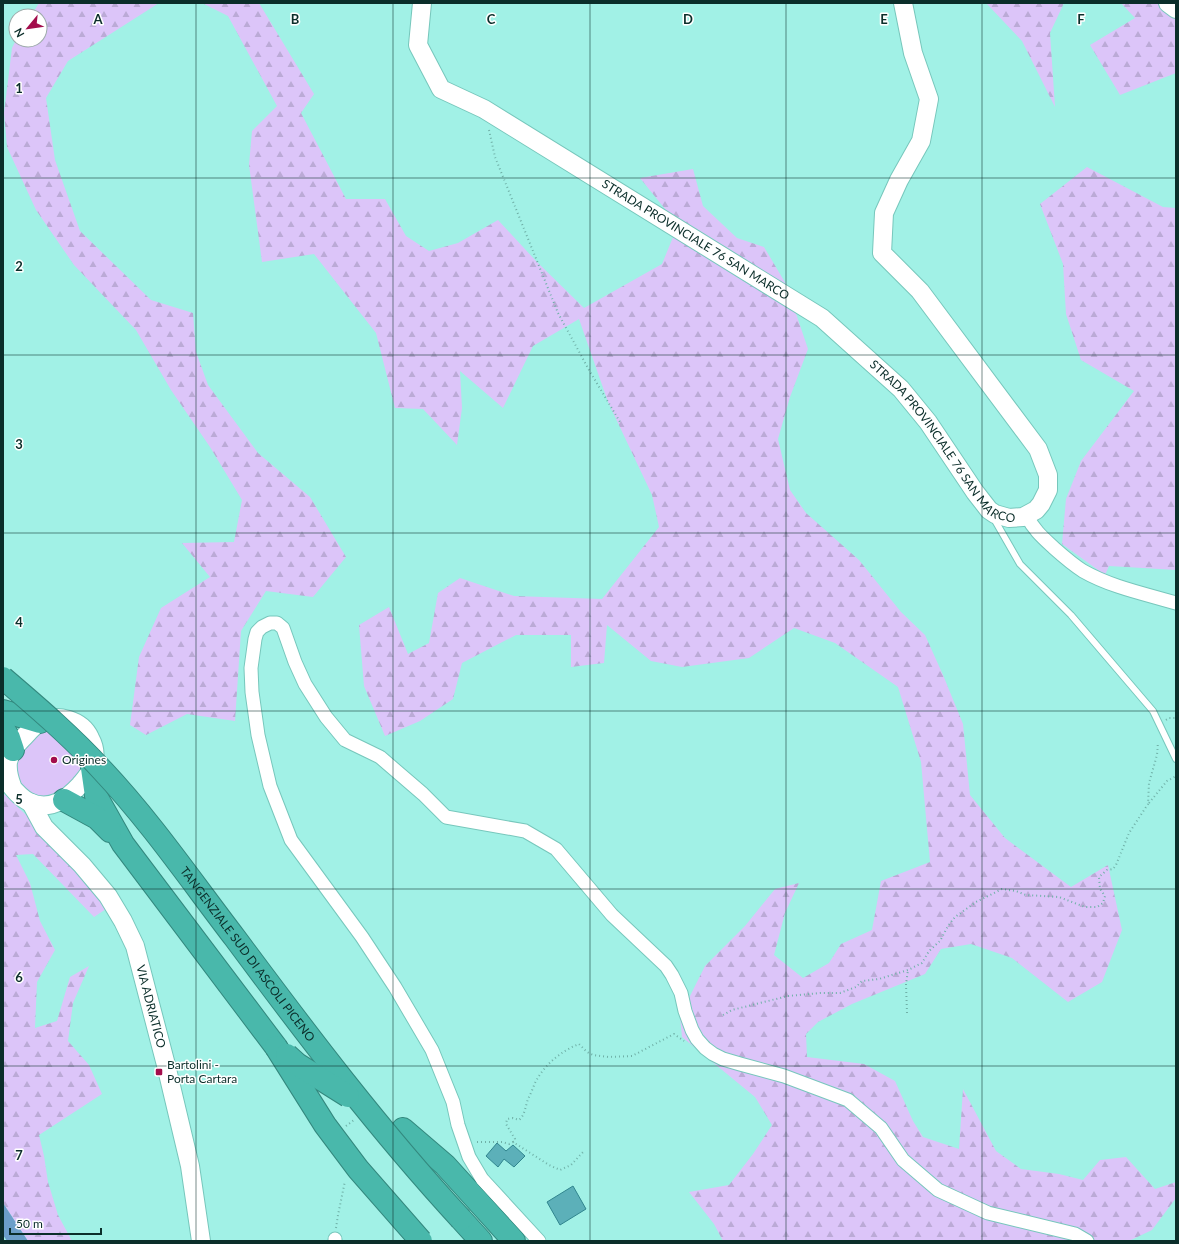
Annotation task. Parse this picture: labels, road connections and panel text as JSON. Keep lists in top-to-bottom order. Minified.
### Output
{"streets":{"highway":["TANGENZIALE SUD DI ASCOLI PICENO"],"street":["STRADA PROVINCIALE 76 SAN MARCO","VIA ADRIATICO"]},"places":{"other":["Origines"],"transit":["Bartolini - Porta Cartara"]},"scale_bar":"50 m","north":"bottom left","grid":{"columns":["A","B","C","D","E","F"],"rows":["1","2","3","4","5","6","7"]}}
